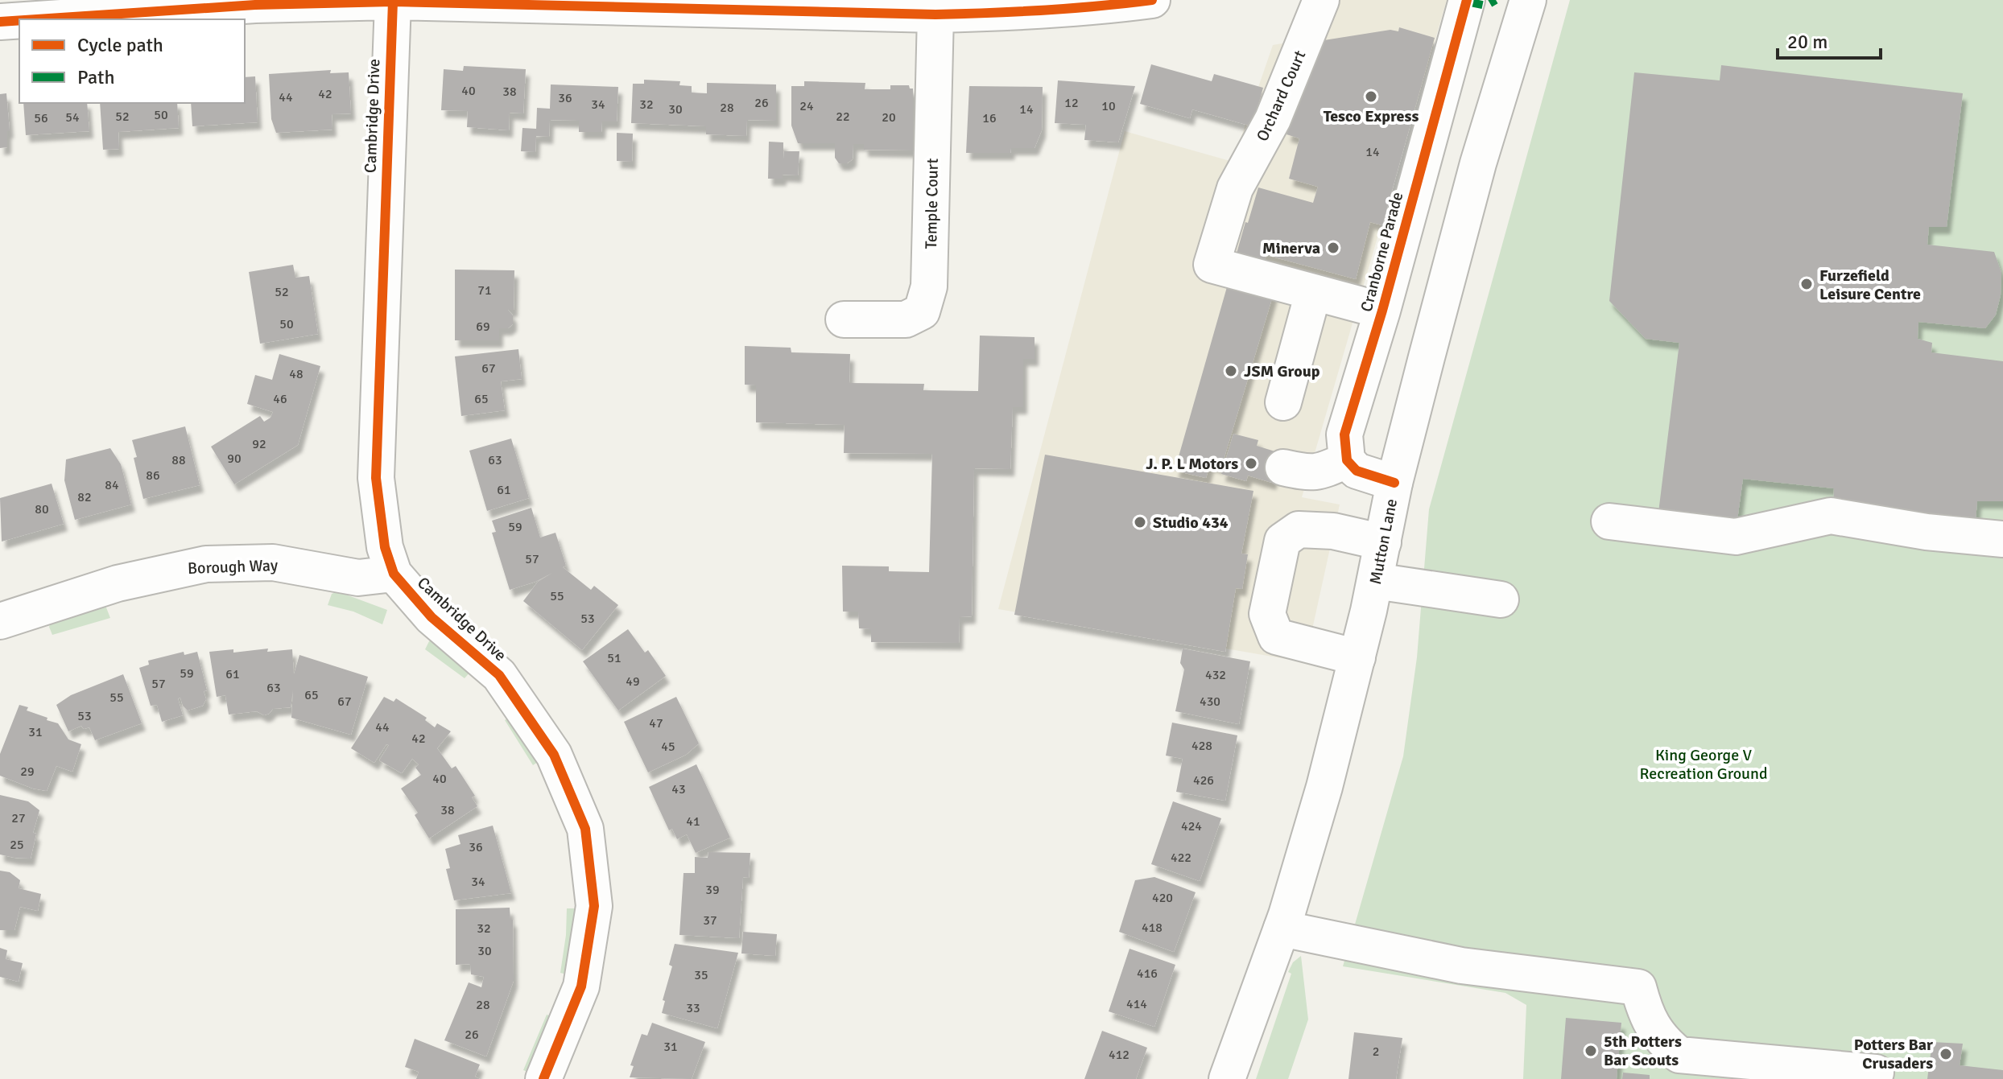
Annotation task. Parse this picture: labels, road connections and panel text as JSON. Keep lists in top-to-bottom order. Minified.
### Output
{"streets":{"street":["Orchard Court","Cambridge Drive","Temple Court","Cranborne Parade","Mutton Lane","Borough Way"]},"crossings":[["Cambridge Drive","Borough Way"]],"parks":["King George V Recreation Ground"],"places":["Tesco Express","Minerva","Furzefield Leisure Centre","JSM Group","J. P. L Motors","Studio 434","5th Potters Bar Scouts","Potters Bar Crusaders"],"house_numbers":["40","38","42","44","36","26","12","34","32","24","10","28","30","14","50","52","22","54","20","56","16","14","71","52","50","69","67","48","46","65","92","90","88","63","86","84","61","82","80","59","57","55","53","51","59","61","432","49","57","63","65","55","67","430","53","47","44","31","42","428","45","29","40","426","43","38","27","41","424","25","36","422","34","39","420","37","418","32","30","416","35","414","28","33","26","31","2","412"],"legend":["Cycle path","Path"],"scale_bar":"20 m"}
